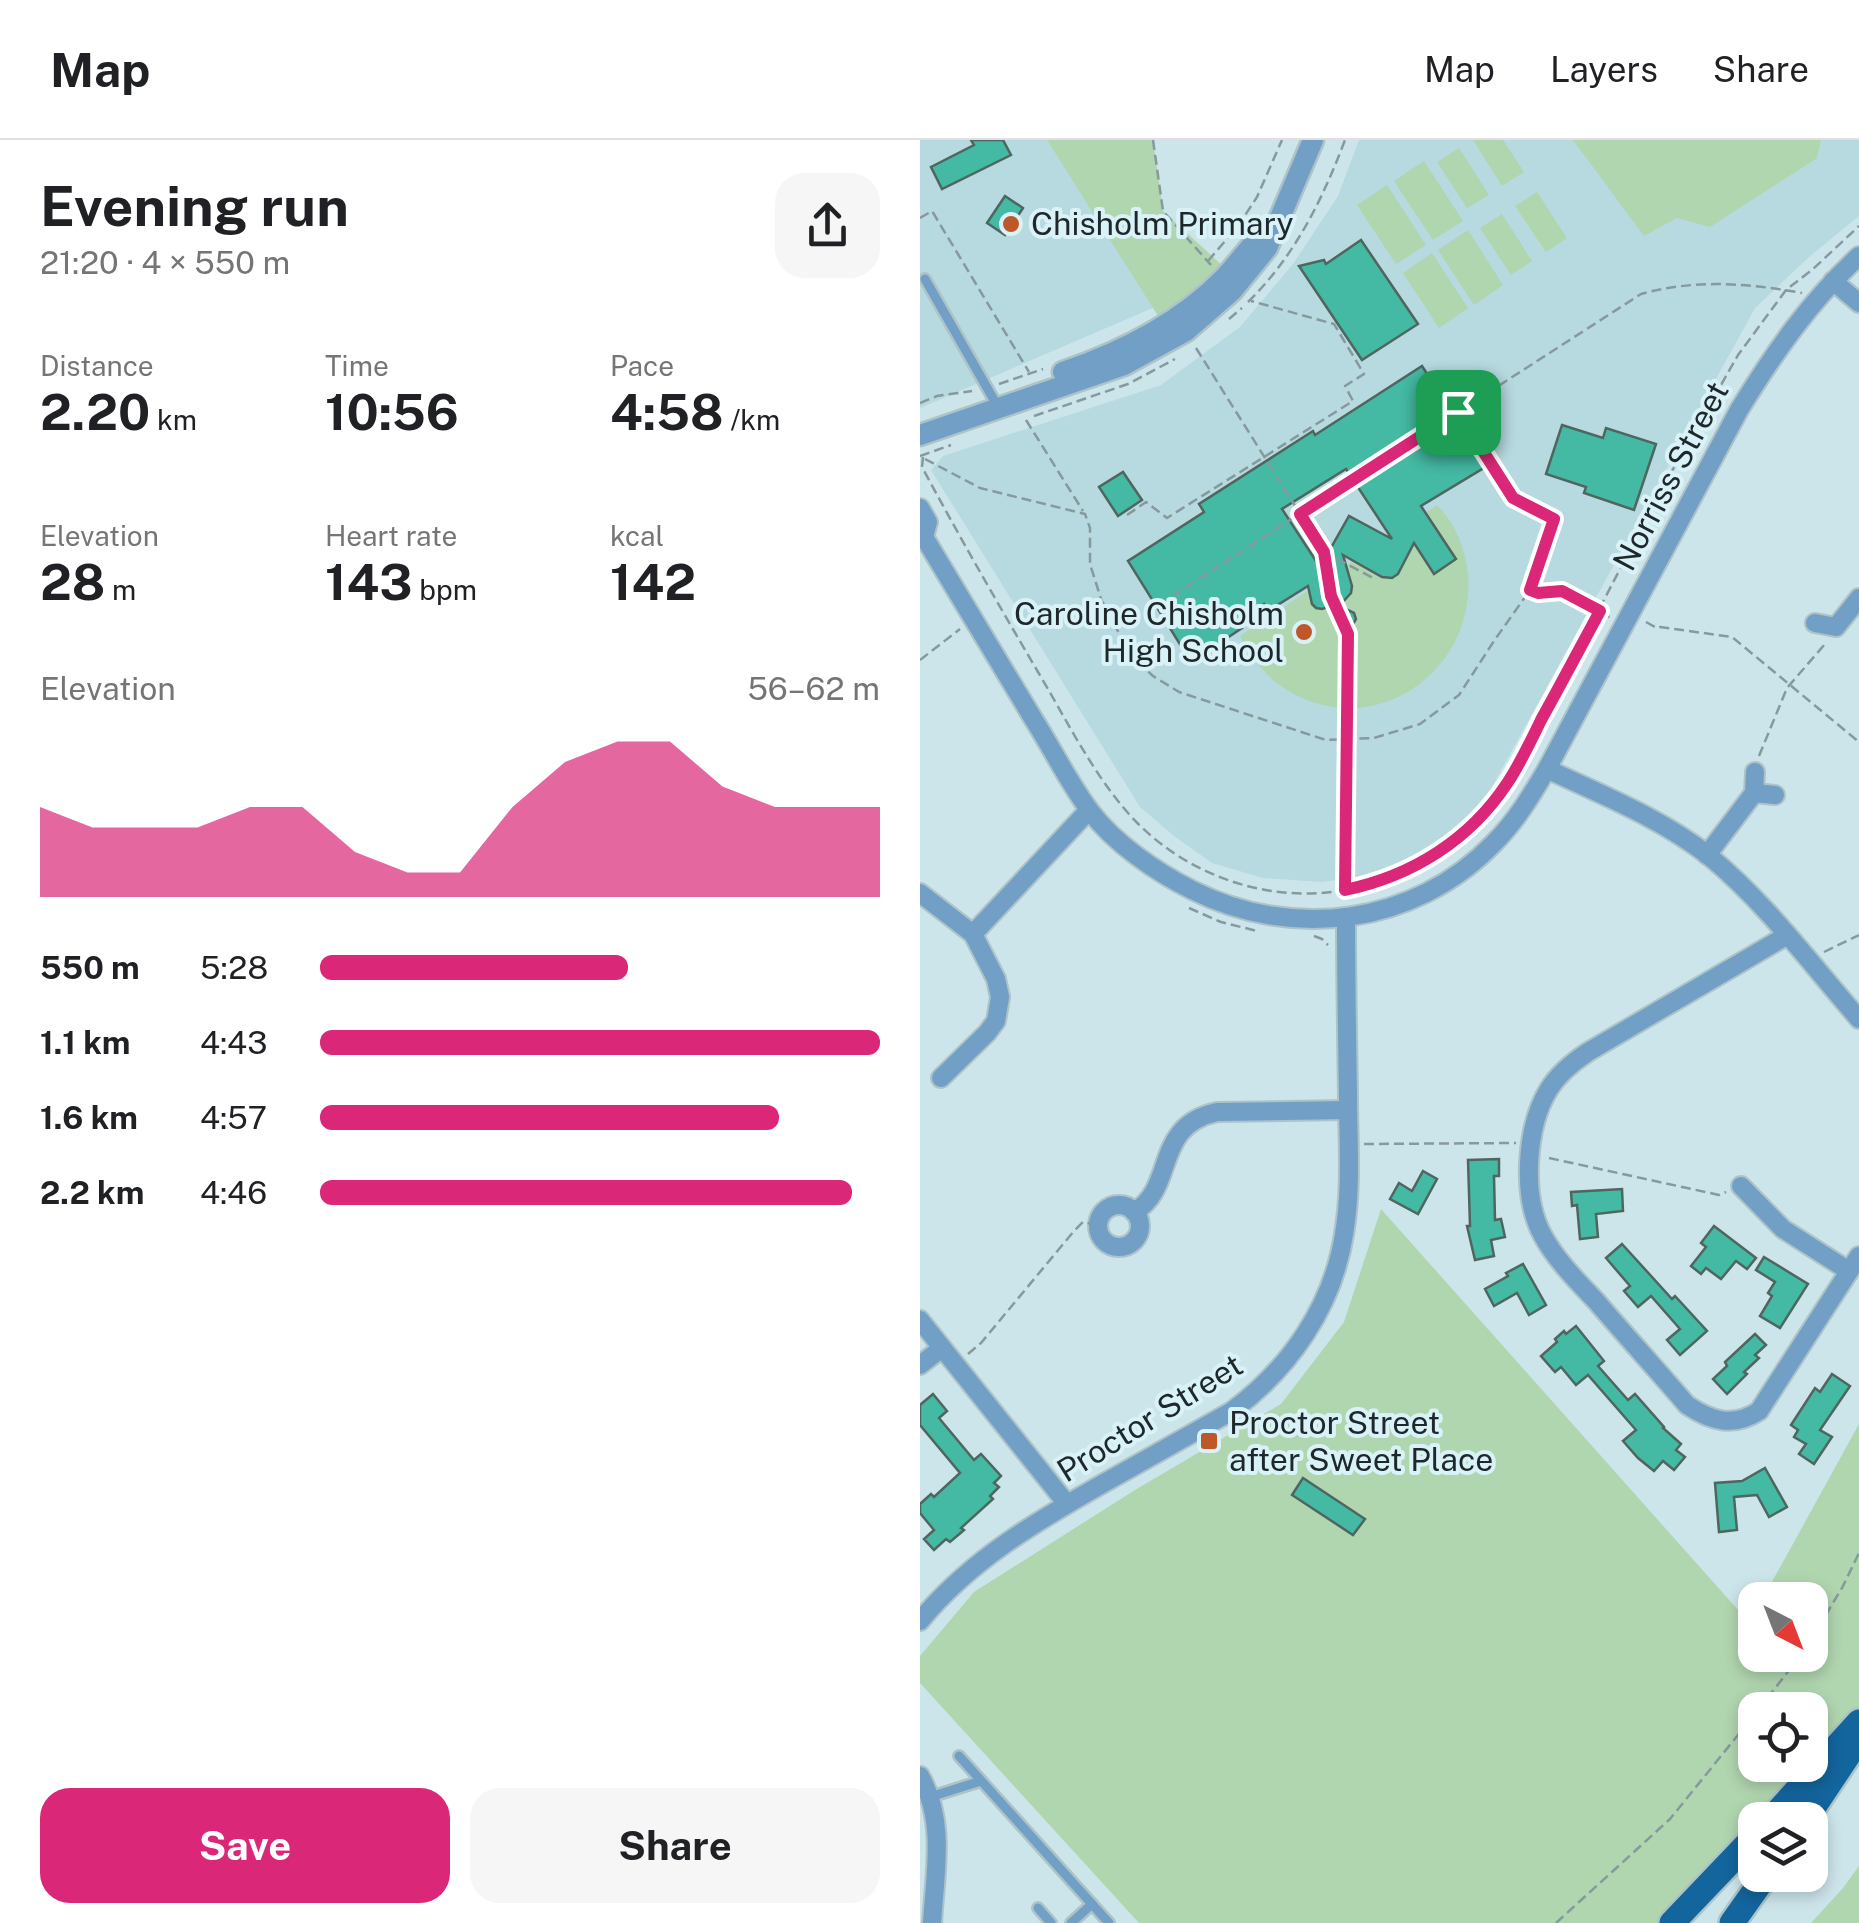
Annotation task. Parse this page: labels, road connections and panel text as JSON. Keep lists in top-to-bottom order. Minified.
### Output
{"streets":{"street":["Norriss Street","Proctor Street"]},"crossings":[["Norriss Street","Proctor Street"]],"places":{"other":["Chisholm Primary","Caroline Chisholm High School"],"transit":["Proctor Street after Sweet Place"]},"north":"bottom right","page":{"header":"Map","nav":["Map","Layers","Share"],"heading":["Evening run","21:20 · 4 × 550 m"],"stats":[["Distance","2.20 km"],["Time","10:56"],["Pace","4:58 /km"],["Elevation","28 m"],["Heart rate","143 bpm"],["kcal","142"]],"chart":["Elevation","56–62 m"],"list":[{"name":"550 m","note":"5:28"},{"name":"1.1 km","note":"4:43"},{"name":"1.6 km","note":"4:57"},{"name":"2.2 km","note":"4:46"}],"buttons":["Save","Share"]}}
